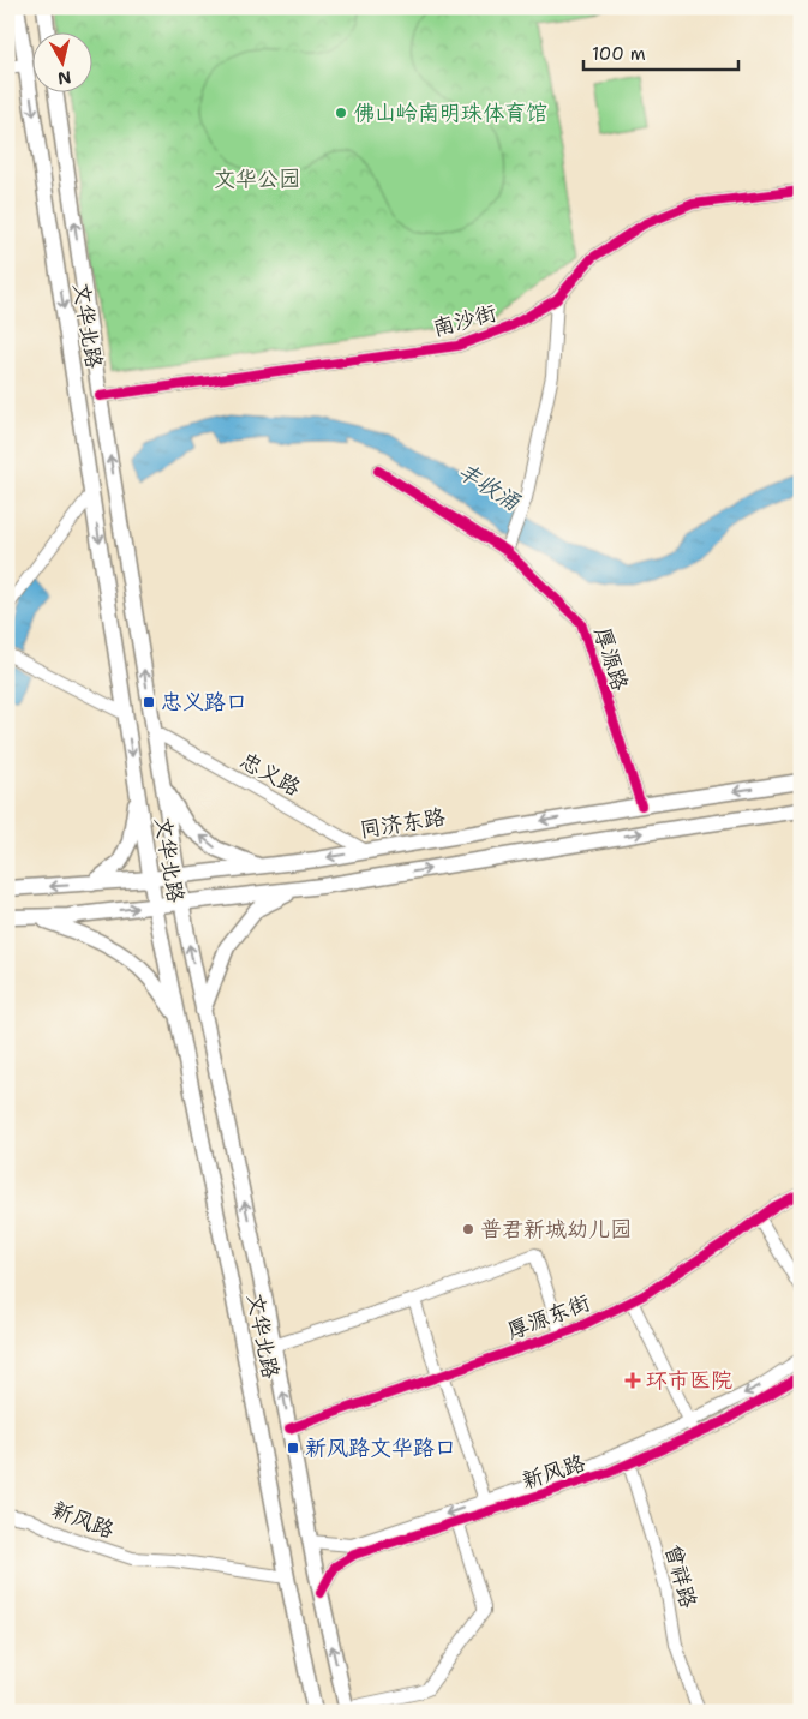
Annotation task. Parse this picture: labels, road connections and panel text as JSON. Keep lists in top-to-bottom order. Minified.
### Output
{"streets":{"main road":["文华北路","同济东路"],"street":["南沙街","厚源路","忠义路","厚源东街","新风路","曾祥路"]},"crossings":[["南沙街","文华北路"],["文华北路","忠义路"],["文华北路","同济东路"],["文华北路","厚源东街"],["文华北路","新风路"],["厚源路","同济东路"],["忠义路","同济东路"],["新风路","曾祥路"]],"water":["丰收涌"],"parks":["文华公园"],"places":{"other":["佛山岭南明珠体育馆","普君新城幼儿园"],"transit":["忠义路口","新风路文华路口"],"health":["环市医院"]},"scale_bar":"100 m","north":"bottom"}
